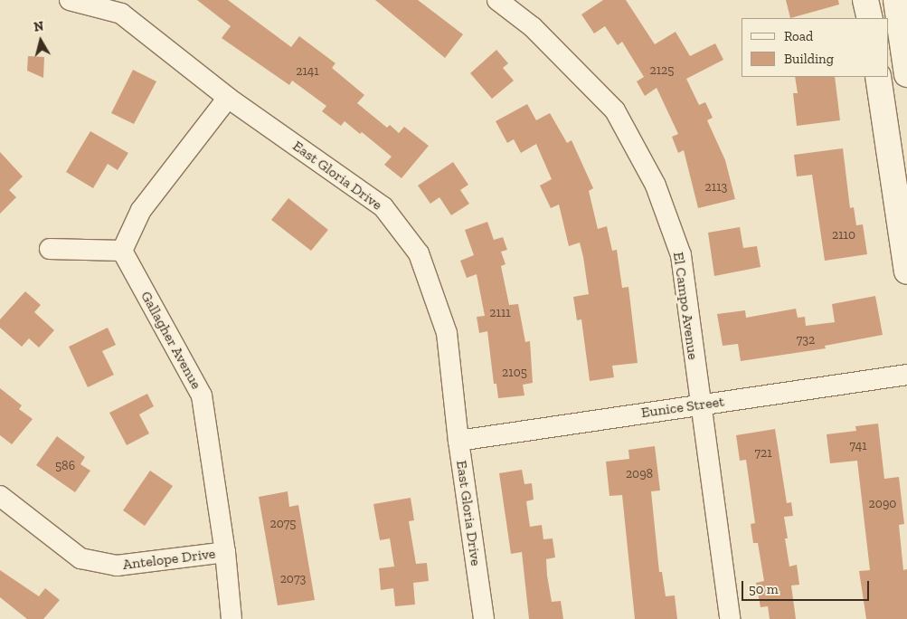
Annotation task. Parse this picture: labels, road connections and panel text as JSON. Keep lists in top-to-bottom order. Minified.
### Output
{"streets":{"street":["East Gloria Drive","El Campo Avenue","Gallagher Avenue","Eunice Street","Antelope Drive"]},"crossings":[["East Gloria Drive","Eunice Street"],["El Campo Avenue","Eunice Street"],["Gallagher Avenue","Antelope Drive"]],"house_numbers":["2125","2141","2113","2110","2111","732","2105","741","721","586","2098","2090","2075","2073"],"legend":["Road","Building"],"scale_bar":"50 m","north":"top"}
